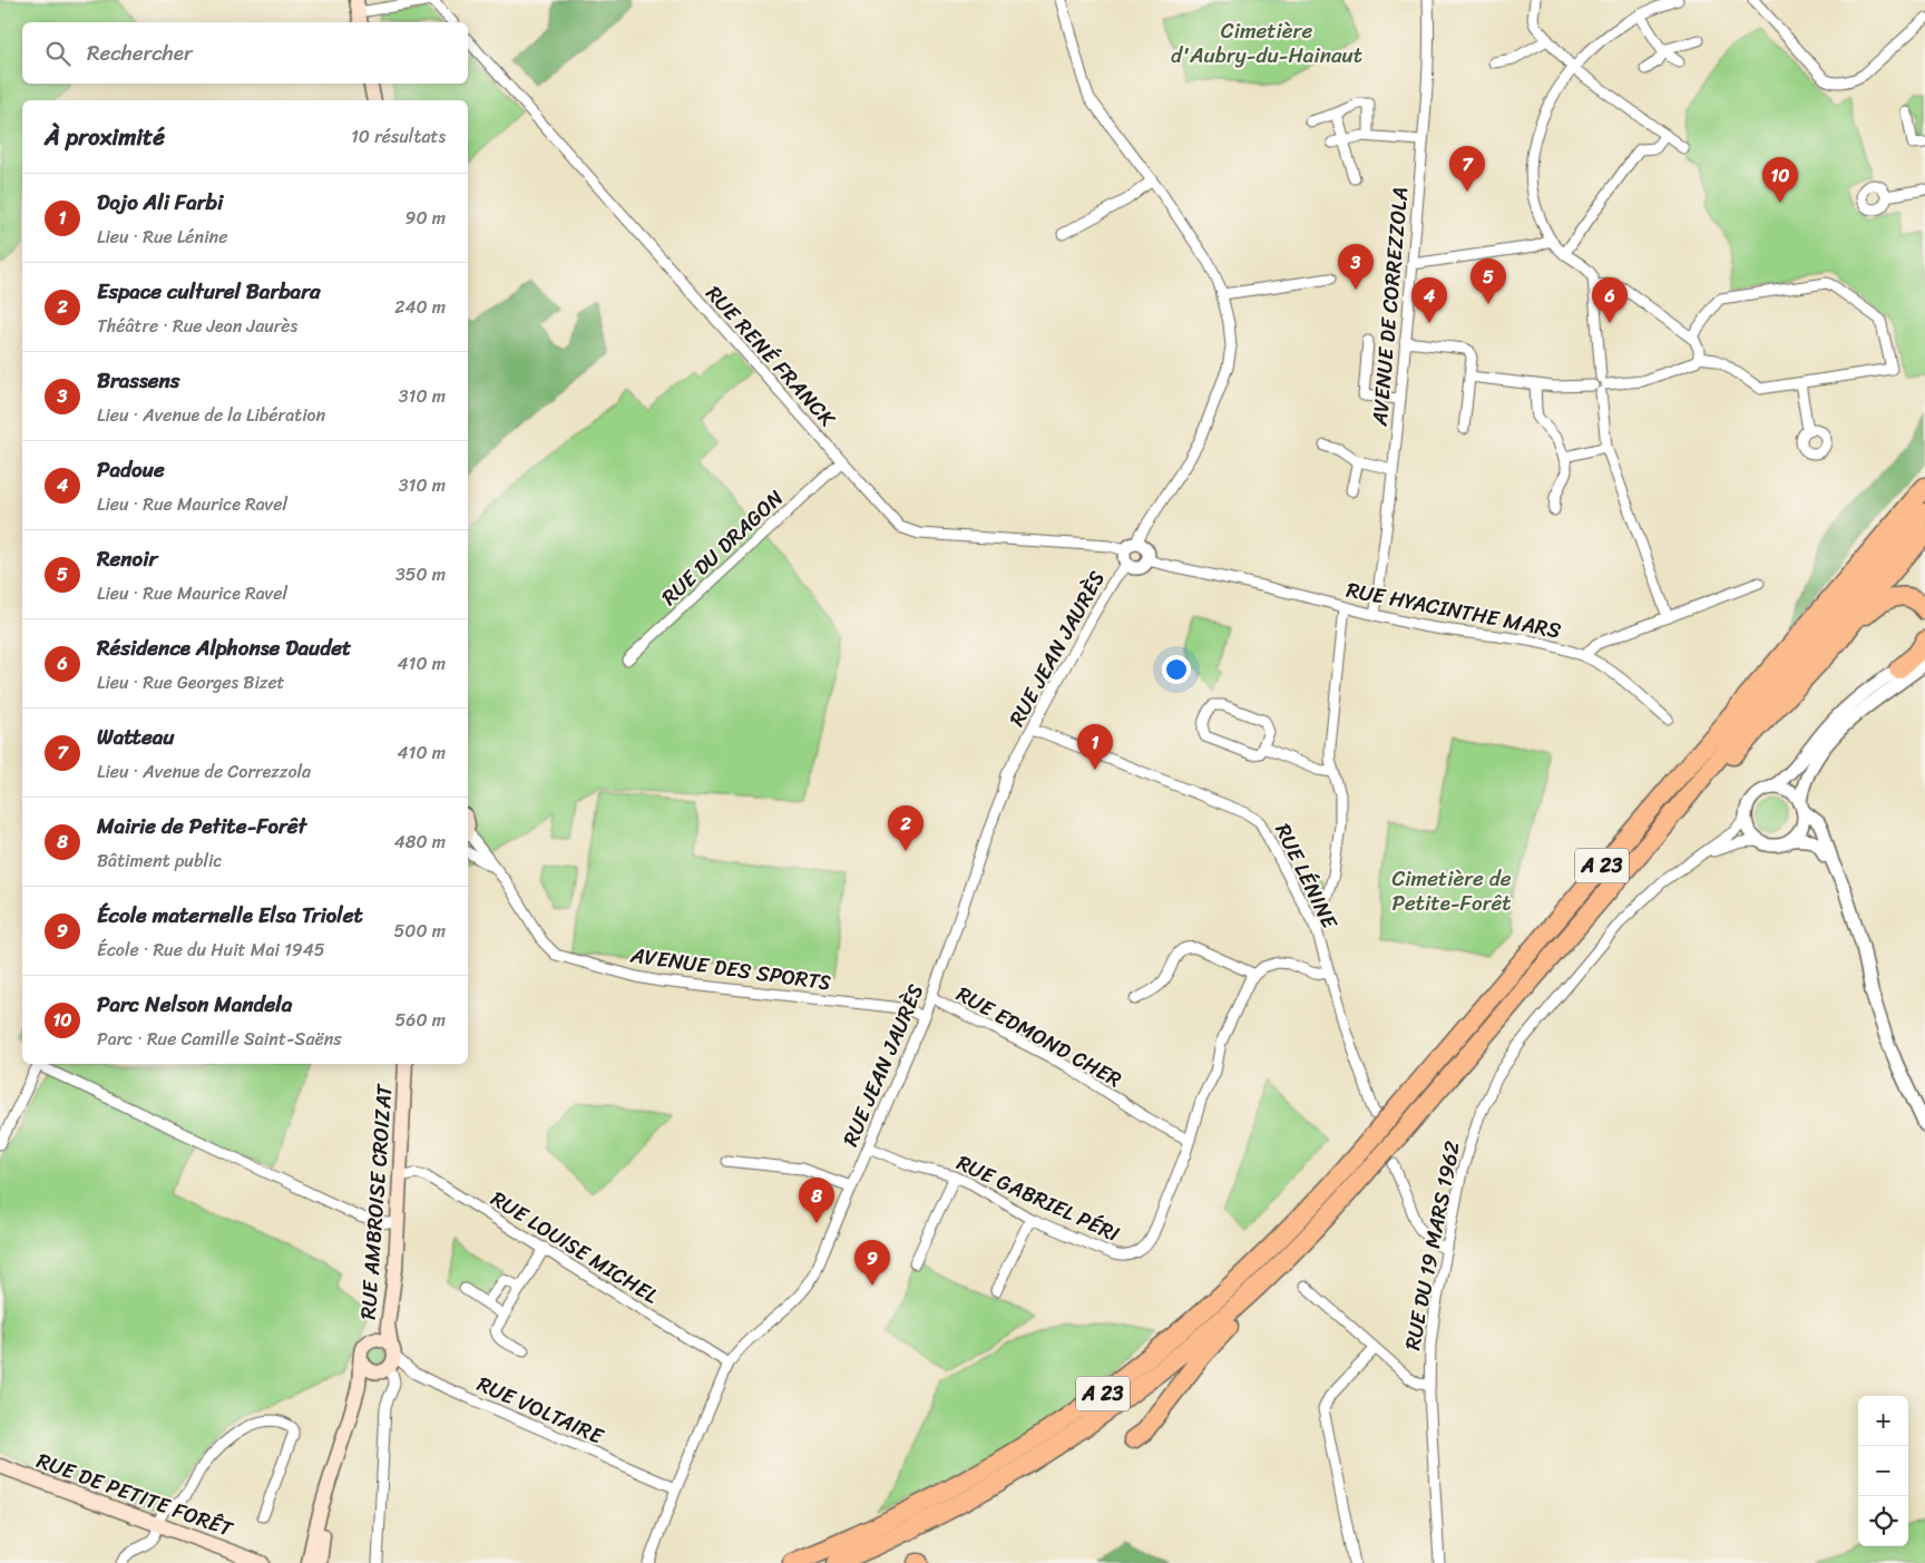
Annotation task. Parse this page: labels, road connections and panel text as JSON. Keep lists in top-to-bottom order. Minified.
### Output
{"streets":{"highway":["A 23"],"main road":["RUE AMBROISE CROIZAT","RUE DE PETITE FORÊT"],"street":["AVENUE DE CORREZZOLA","RUE RENÉ FRANCK","RUE DU DRAGON","RUE HYACINTHE MARS","RUE JEAN JAURÈS","RUE LÉNINE","AVENUE DES SPORTS","RUE EDMOND CHER","RUE GABRIEL PÉRI","RUE DU 19 MARS 1962","RUE LOUISE MICHEL","RUE VOLTAIRE"]},"crossings":[["AVENUE DE CORREZZOLA","RUE HYACINTHE MARS"],["RUE RENÉ FRANCK","RUE DU DRAGON"],["RUE RENÉ FRANCK","RUE HYACINTHE MARS"],["RUE RENÉ FRANCK","RUE JEAN JAURÈS"],["RUE HYACINTHE MARS","RUE JEAN JAURÈS"],["RUE JEAN JAURÈS","RUE LÉNINE"],["RUE JEAN JAURÈS","AVENUE DES SPORTS"],["RUE JEAN JAURÈS","RUE EDMOND CHER"],["RUE JEAN JAURÈS","RUE GABRIEL PÉRI"],["RUE JEAN JAURÈS","RUE LOUISE MICHEL"],["RUE JEAN JAURÈS","RUE VOLTAIRE"],["RUE EDMOND CHER","RUE GABRIEL PÉRI"],["RUE AMBROISE CROIZAT","RUE LOUISE MICHEL"],["RUE AMBROISE CROIZAT","RUE VOLTAIRE"]],"parks":["Cimetière d'Aubry-du-Hainaut","Cimetière de Petite-Forêt"],"page":{"search":"Rechercher","heading":["À proximité","10 résultats"],"pins":["7","10","3","5","4","6","1","2","8","9"],"list":[{"mark":"1","name":"Dojo Ali Farbi","note":"Lieu · Rue Lénine","value":"90 m"},{"mark":"2","name":"Espace culturel Barbara","note":"Théâtre · Rue Jean Jaurès","value":"240 m"},{"mark":"3","name":"Brassens","note":"Lieu · Avenue de la Libération","value":"310 m"},{"mark":"4","name":"Padoue","note":"Lieu · Rue Maurice Ravel","value":"310 m"},{"mark":"5","name":"Renoir","note":"Lieu · Rue Maurice Ravel","value":"350 m"},{"mark":"6","name":"Résidence Alphonse Daudet","note":"Lieu · Rue Georges Bizet","value":"410 m"},{"mark":"7","name":"Watteau","note":"Lieu · Avenue de Correzzola","value":"410 m"},{"mark":"8","name":"Mairie de Petite-Forêt","note":"Bâtiment public","value":"480 m"},{"mark":"9","name":"École maternelle Elsa Triolet","note":"École · Rue du Huit Mai 1945","value":"500 m"},{"mark":"10","name":"Parc Nelson Mandela","note":"Parc · Rue Camille Saint-Saëns","value":"560 m"}],"map_buttons":["+","−"]}}
